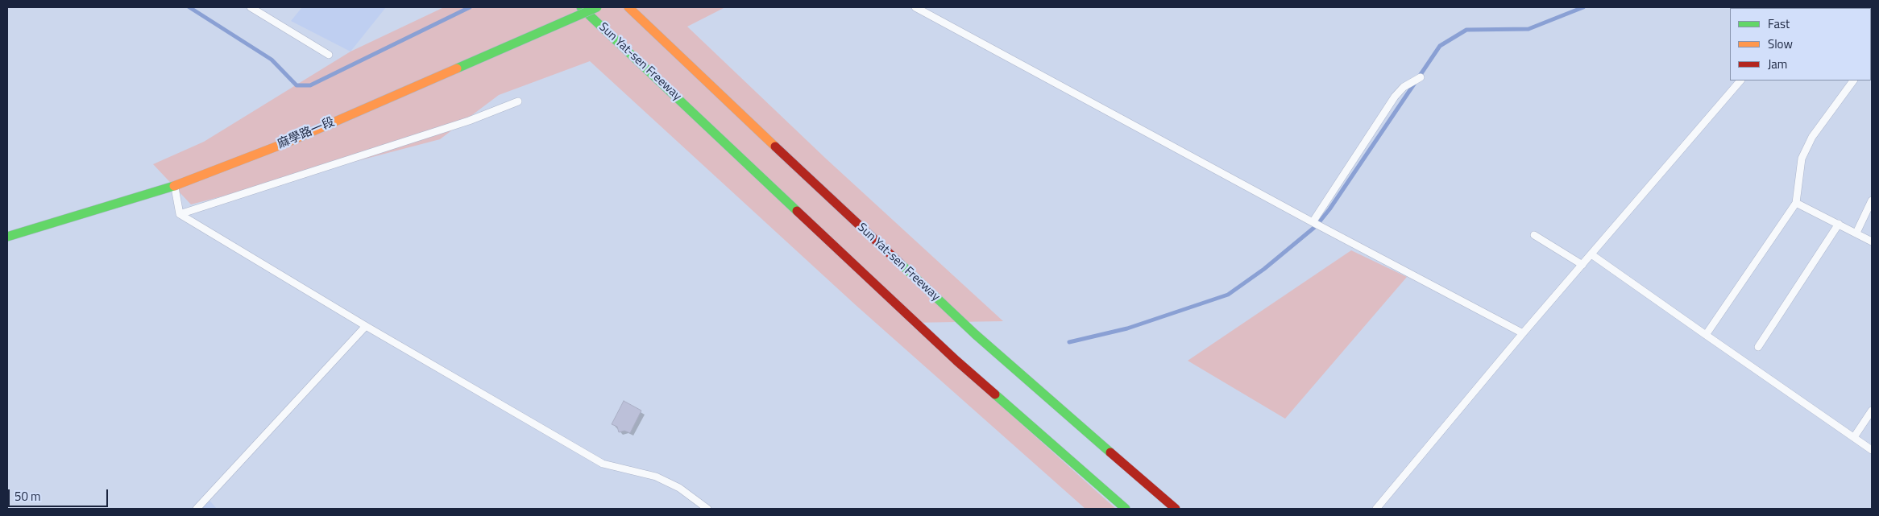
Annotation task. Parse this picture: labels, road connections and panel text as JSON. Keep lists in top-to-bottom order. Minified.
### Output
{"streets":{"main road":["Sun Yat-sen Freeway","麻學路一段"]},"legend":["Fast","Slow","Jam"],"scale_bar":"50 m"}
